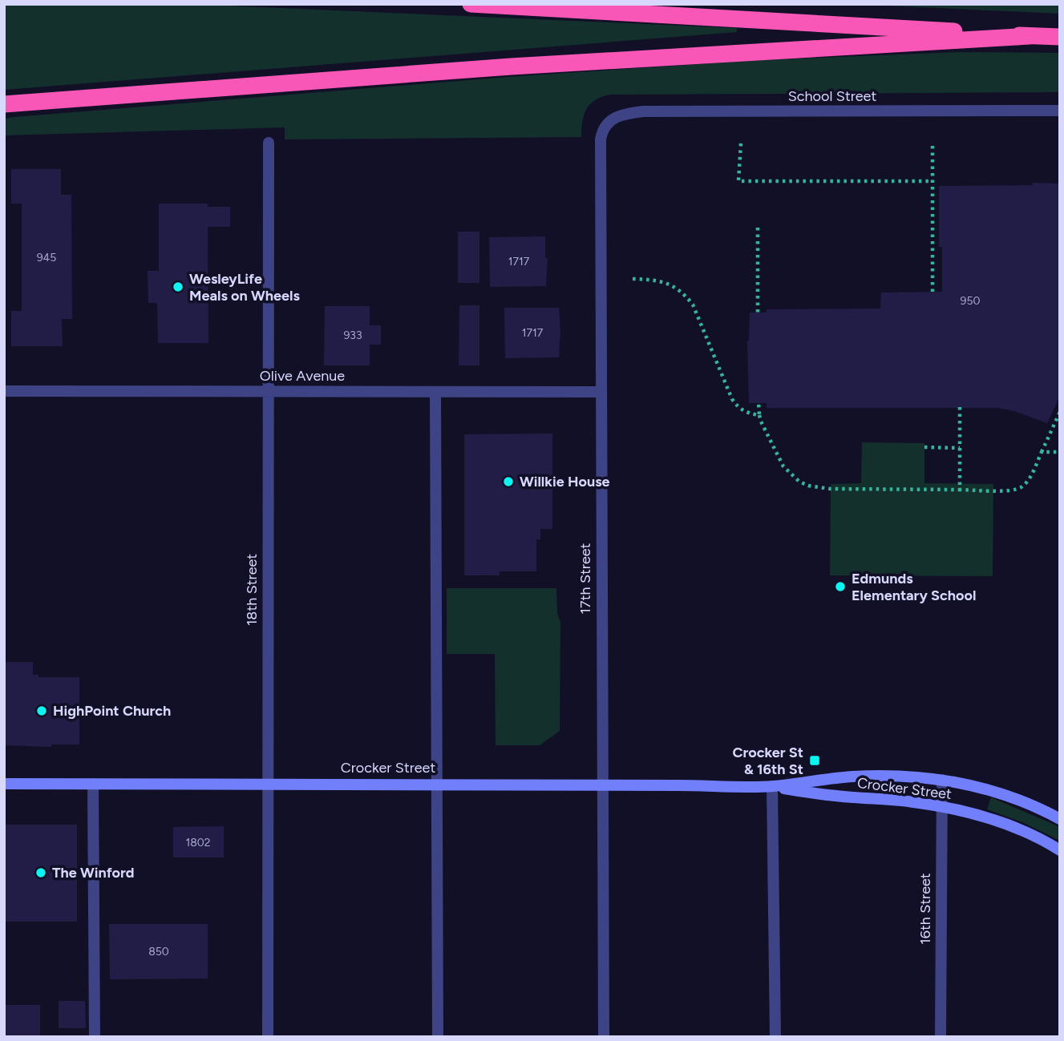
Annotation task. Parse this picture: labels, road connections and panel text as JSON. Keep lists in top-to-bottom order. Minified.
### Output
{"streets":{"street":["School Street","Olive Avenue","17th Street","18th Street","Crocker Street","16th Street"]},"crossings":[["School Street","17th Street"],["Olive Avenue","17th Street"],["Olive Avenue","18th Street"],["17th Street","Crocker Street"],["18th Street","Crocker Street"],["Crocker Street","16th Street"]],"places":{"other":["WesleyLife Meals on Wheels","Willkie House","Edmunds Elementary School","HighPoint Church","The Winford"],"transit":["Crocker St & 16th St"]},"house_numbers":["945","1717","950","1717","933","1802","850"]}
